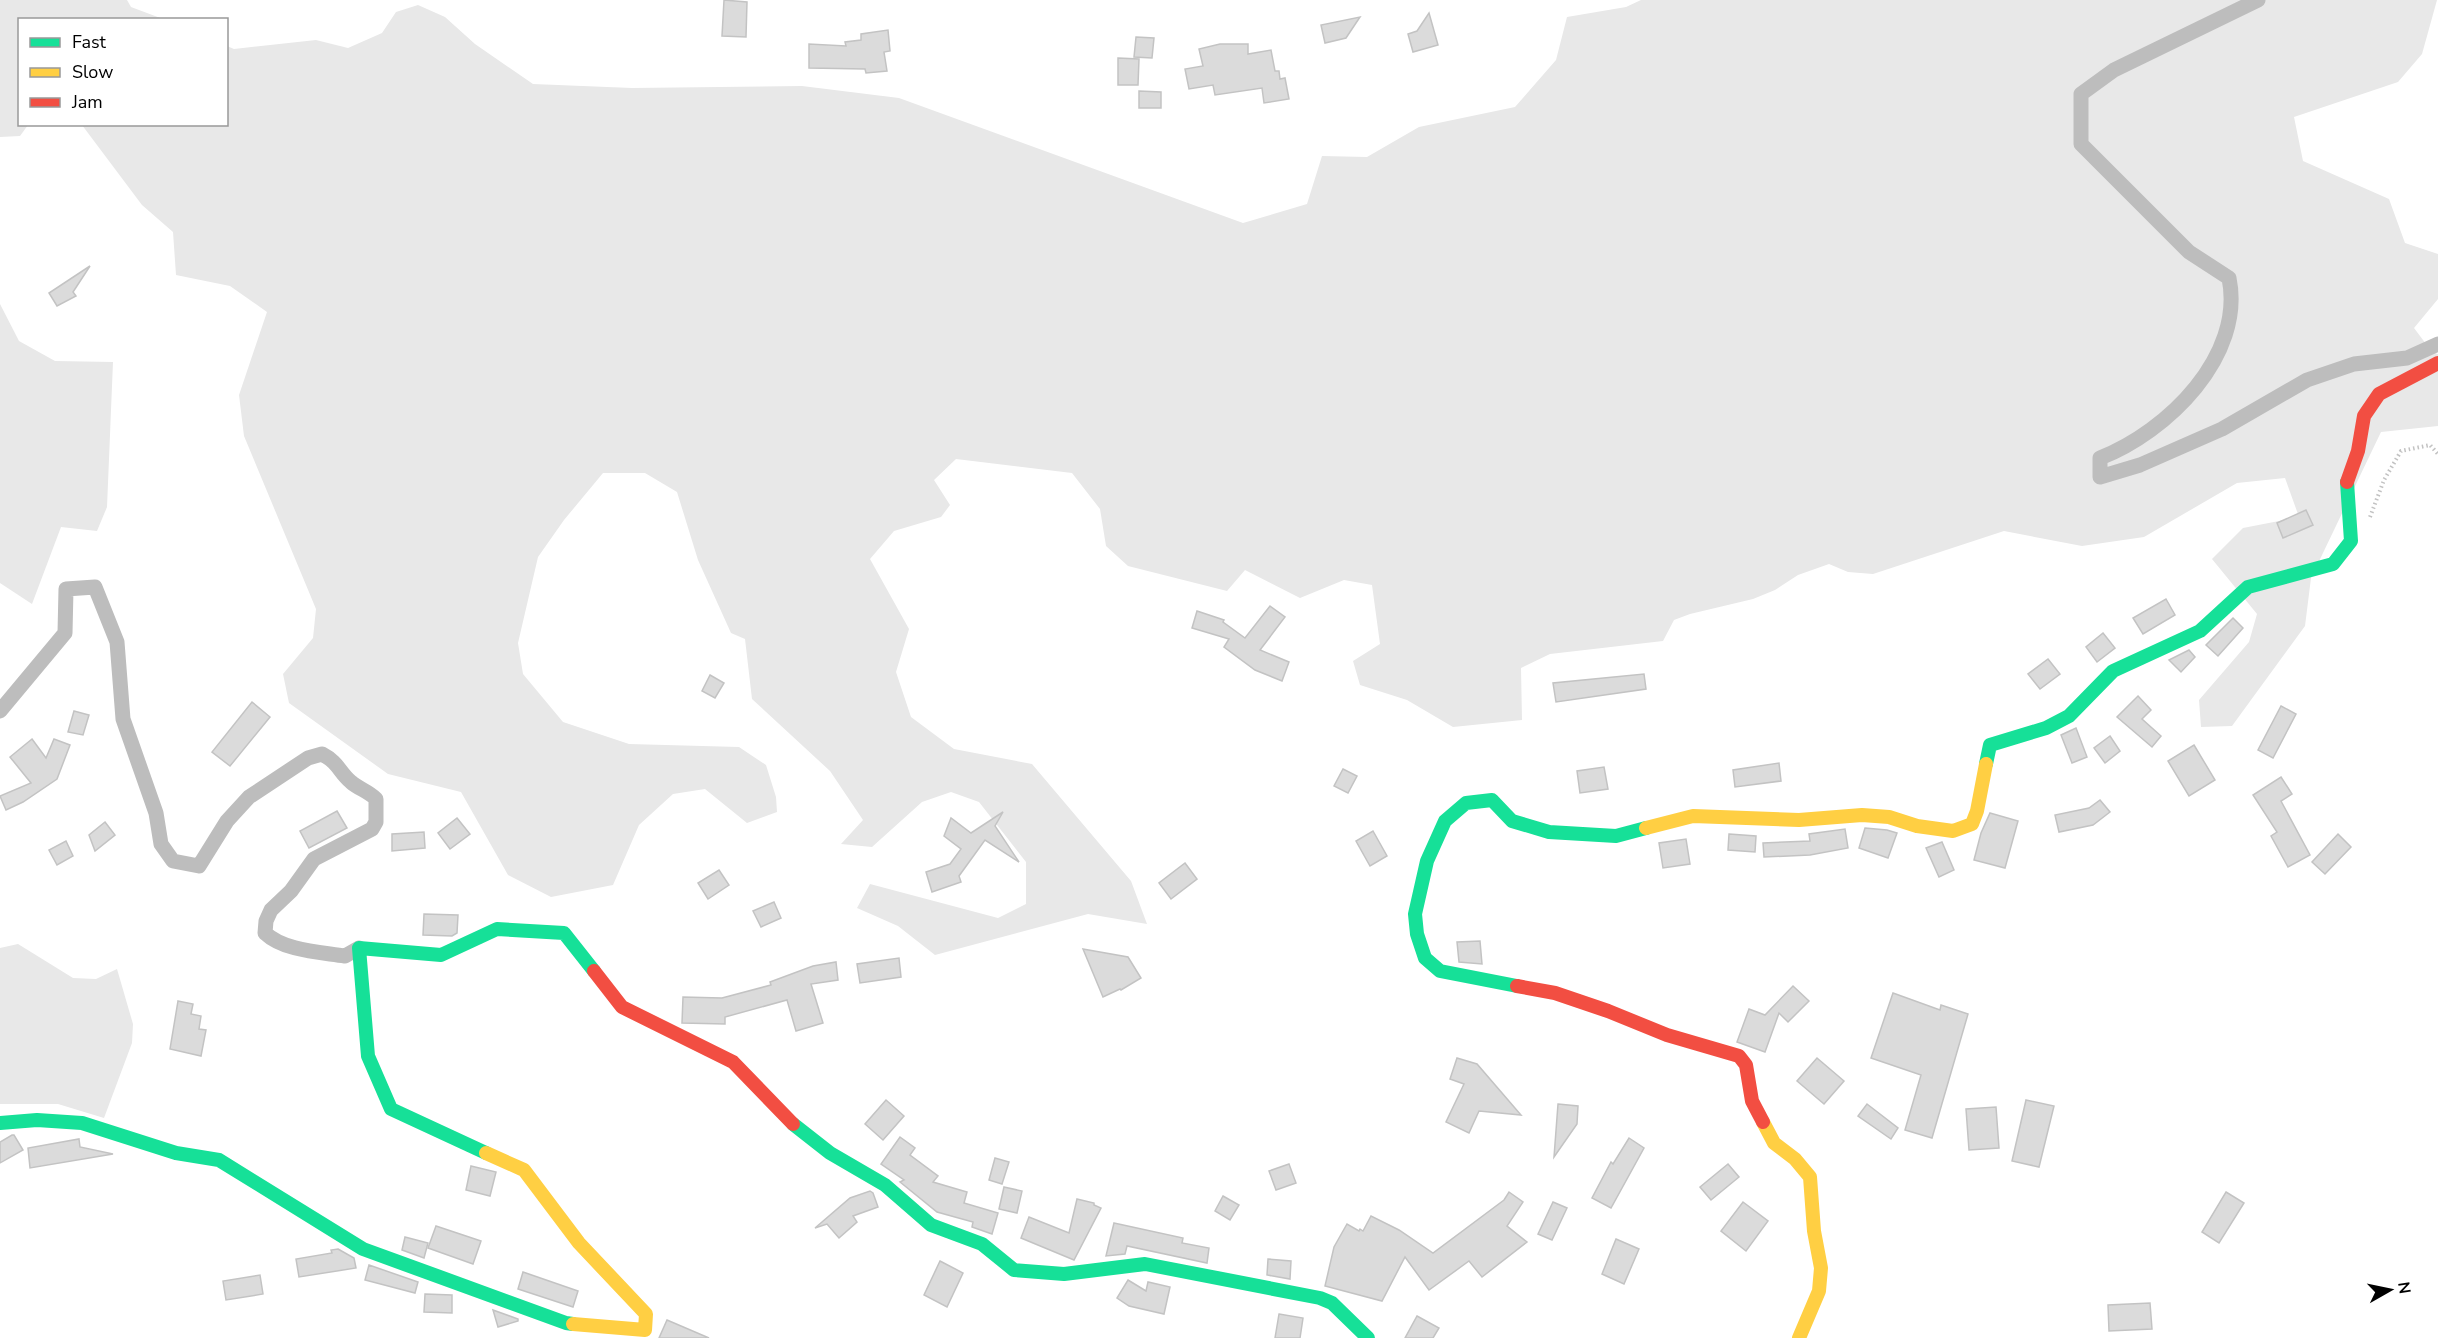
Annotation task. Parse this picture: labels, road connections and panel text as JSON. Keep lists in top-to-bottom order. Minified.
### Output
{"legend":["Fast","Slow","Jam"],"north":"right"}
